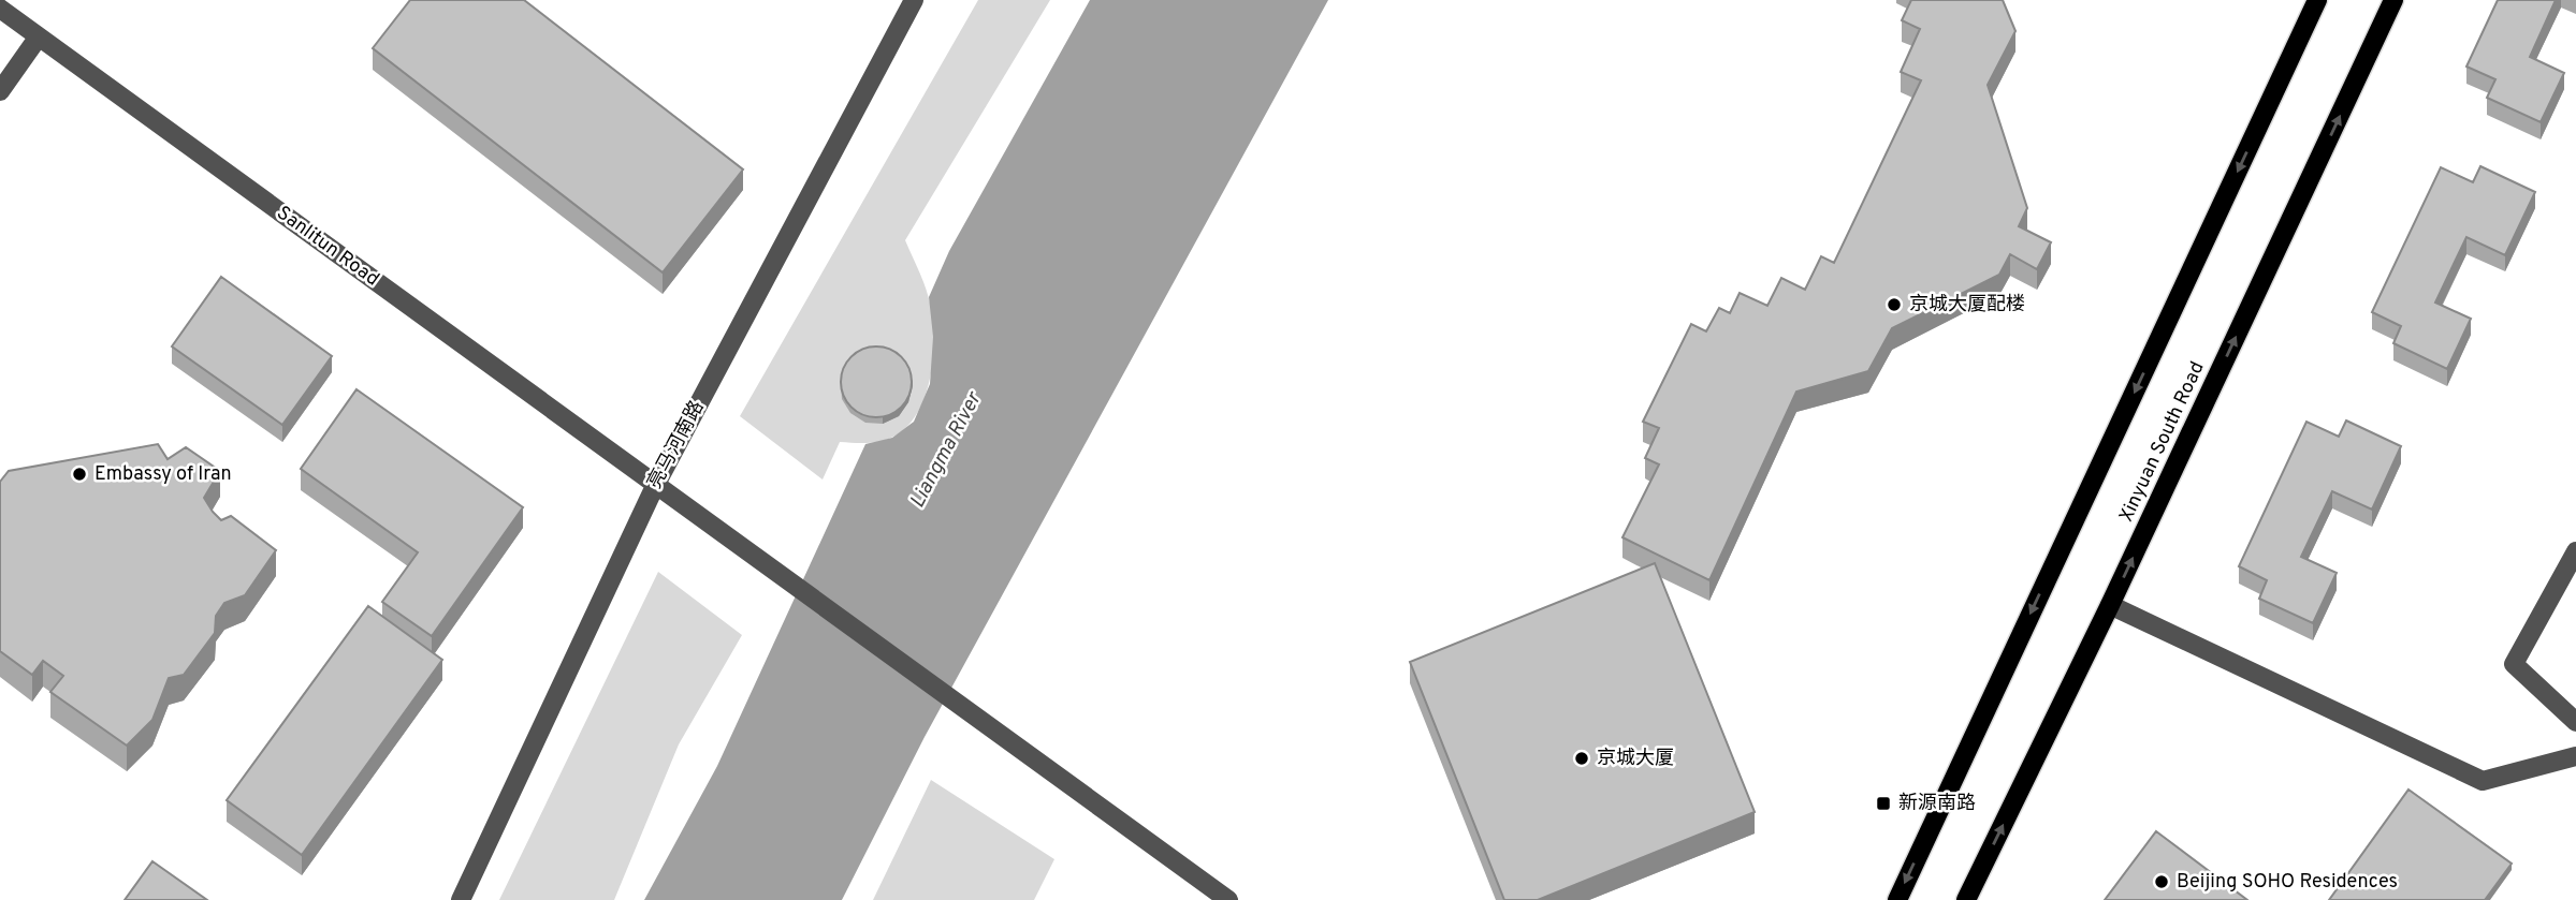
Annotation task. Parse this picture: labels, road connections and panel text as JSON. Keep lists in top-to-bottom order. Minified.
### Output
{"streets":{"main road":["Xinyuan South Road"],"street":["Sanlitun Road","亮马河南路"]},"crossings":[["Sanlitun Road","亮马河南路"]],"water":["Liangma River"],"places":{"other":["京城大厦配楼","Embassy of Iran","京城大厦","Beijing SOHO Residences"],"transit":["新源南路"]}}
